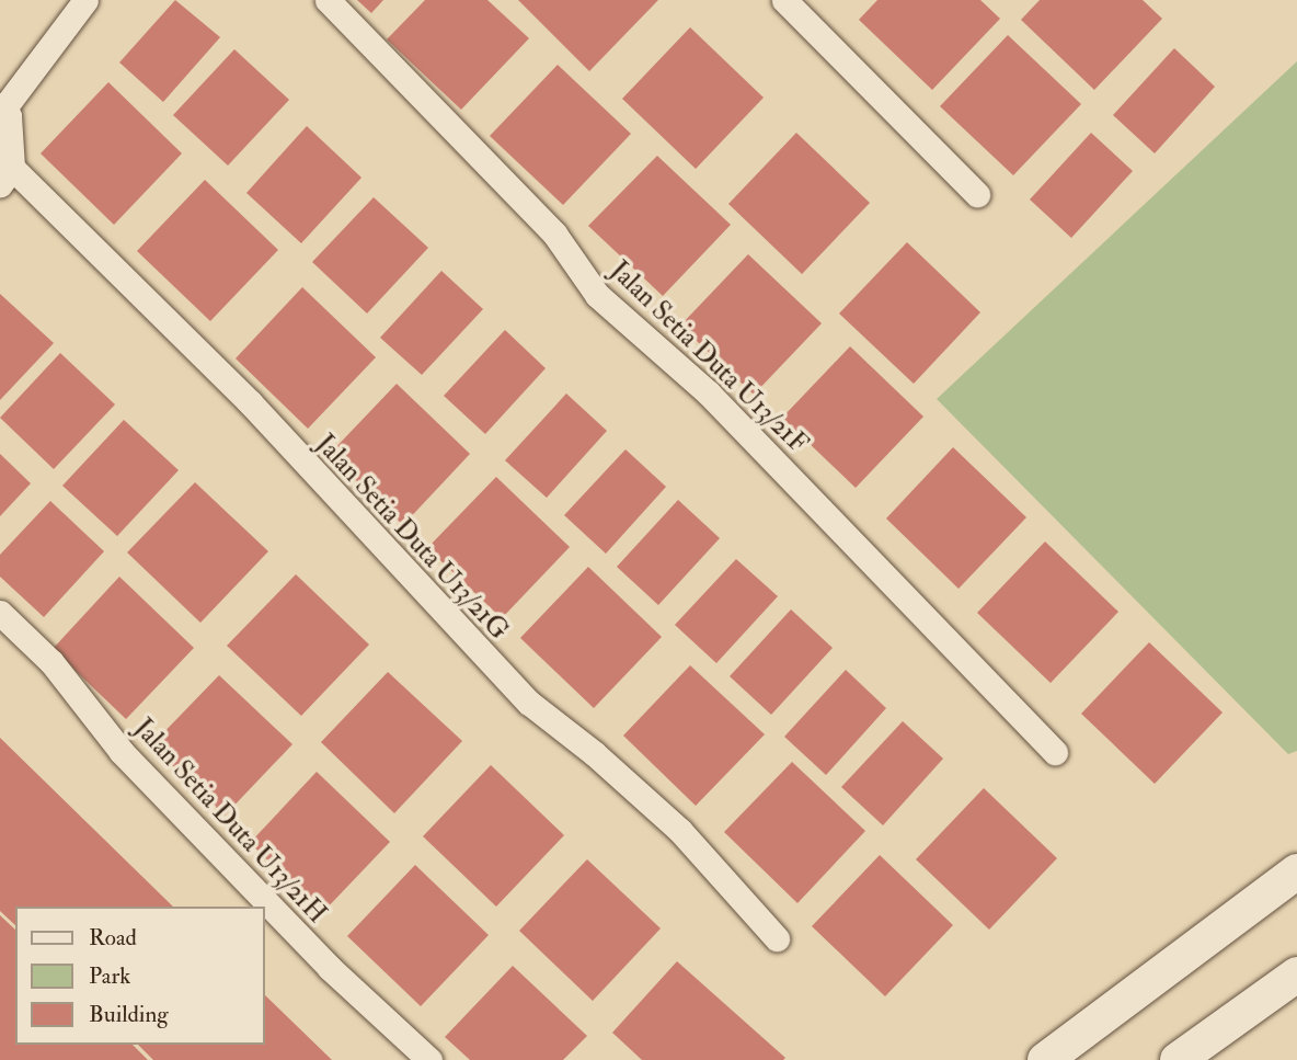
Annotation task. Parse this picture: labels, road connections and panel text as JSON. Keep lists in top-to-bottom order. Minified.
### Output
{"streets":{"street":["Jalan Setia Duta U13/21F","Jalan Setia Duta U13/21G","Jalan Setia Duta U13/21H"]},"legend":["Road","Park","Building"]}
